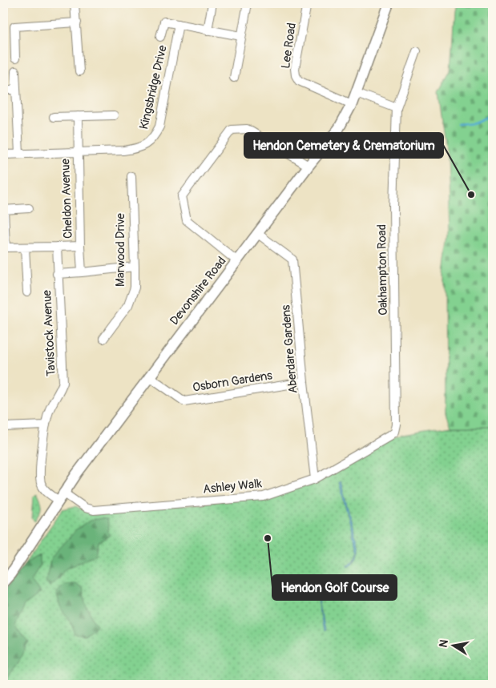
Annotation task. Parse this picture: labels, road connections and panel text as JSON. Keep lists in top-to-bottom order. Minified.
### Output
{"streets":{"street":["Lee Road","Kingsbridge Drive","Cheldon Avenue","Marwood Drive","Oakhampton Road","Devonshire Road","Tavistock Avenue","Aberdare Gardens","Osborn Gardens","Ashley Walk"]},"crossings":[["Lee Road","Devonshire Road"],["Kingsbridge Drive","Cheldon Avenue"],["Oakhampton Road","Ashley Walk"],["Devonshire Road","Tavistock Avenue"],["Devonshire Road","Aberdare Gardens"],["Devonshire Road","Osborn Gardens"],["Devonshire Road","Ashley Walk"],["Tavistock Avenue","Ashley Walk"],["Aberdare Gardens","Osborn Gardens"],["Aberdare Gardens","Ashley Walk"]],"places":["Hendon Cemetery & Crematorium","Hendon Golf Course"],"north":"left"}
